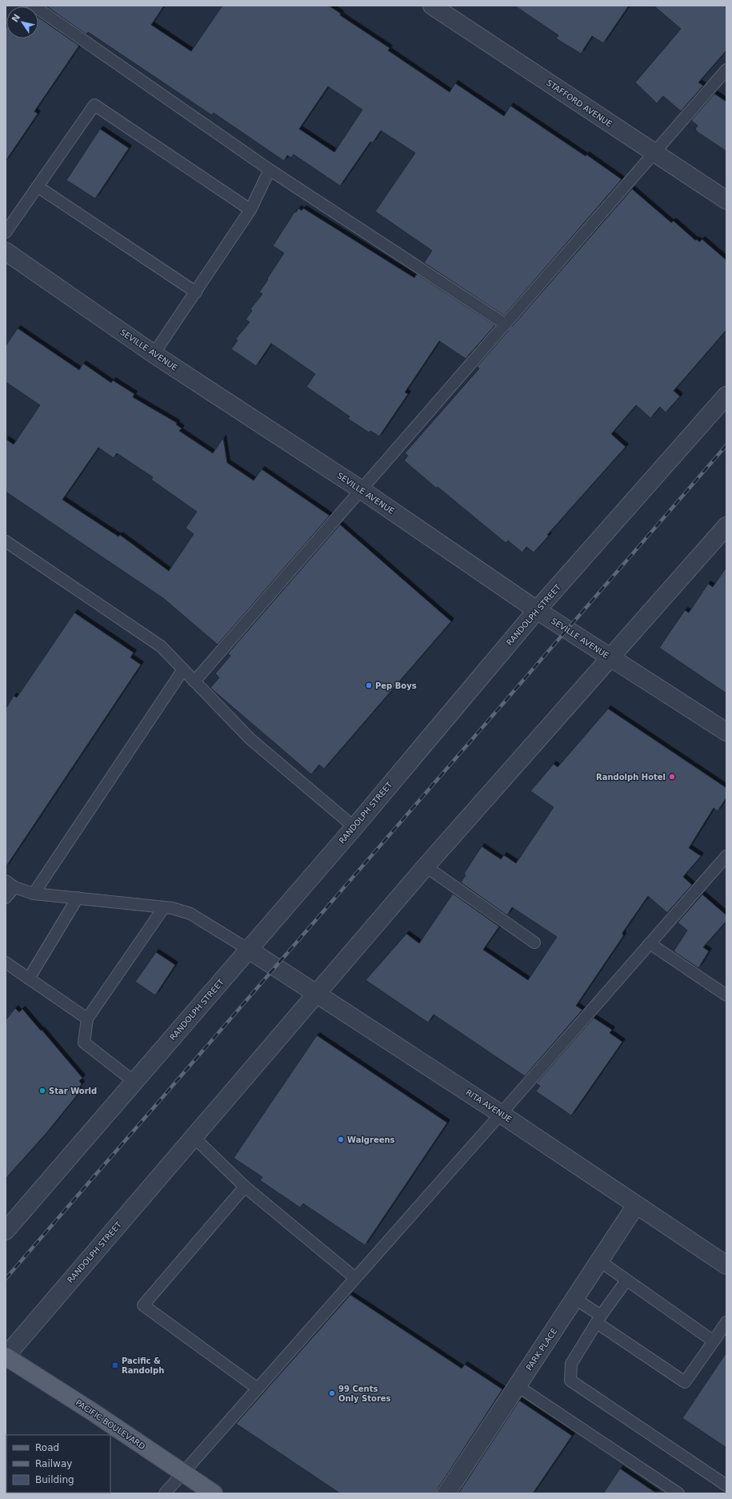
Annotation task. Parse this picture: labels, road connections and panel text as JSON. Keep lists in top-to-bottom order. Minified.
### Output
{"streets":{"main road":["PACIFIC BOULEVARD"],"street":["STAFFORD AVENUE","SEVILLE AVENUE","RANDOLPH STREET","RITA AVENUE","PARK PLACE"]},"crossings":[["SEVILLE AVENUE","RANDOLPH STREET"],["RANDOLPH STREET","RITA AVENUE"],["RANDOLPH STREET","PACIFIC BOULEVARD"],["RITA AVENUE","PARK PLACE"]],"places":{"other":["Pep Boys","Randolph Hotel","Star World","Walgreens","99 Cents Only Stores"],"transit":["Pacific & Randolph"]},"legend":["Road","Railway","Building"],"north":"top left"}
